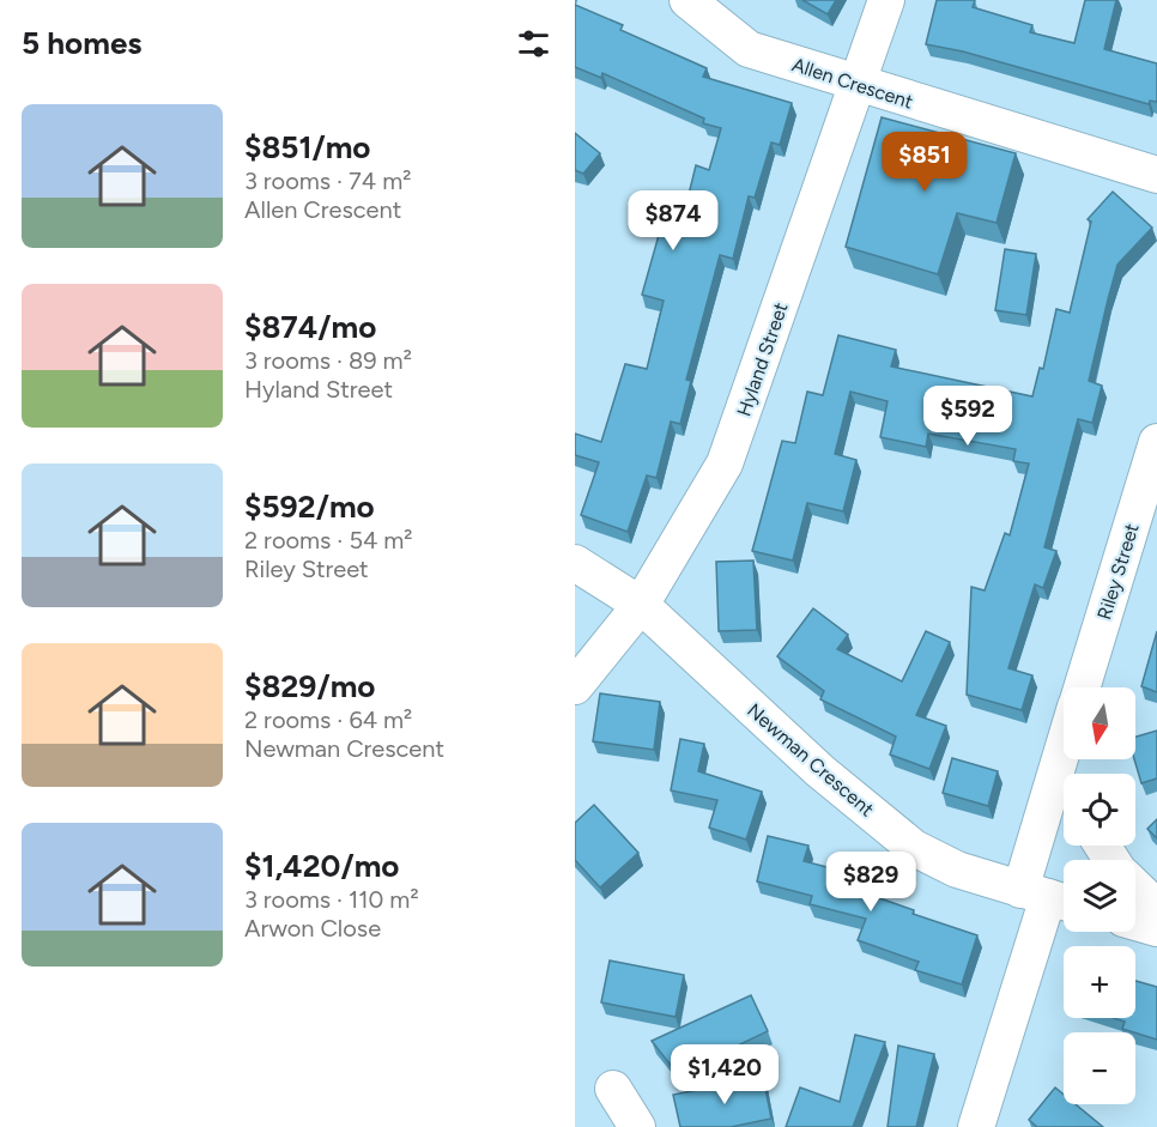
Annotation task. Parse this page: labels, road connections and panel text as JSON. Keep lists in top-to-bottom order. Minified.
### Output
{"streets":{"street":["Allen Crescent","Hyland Street","Riley Street","Newman Crescent"]},"crossings":[["Allen Crescent","Hyland Street"],["Hyland Street","Newman Crescent"]],"north":"bottom","page":{"heading":"5 homes","list":[{"name":"$851/mo","note":"3 rooms · 74 m² · Allen Crescent"},{"name":"$874/mo","note":"3 rooms · 89 m² · Hyland Street"},{"name":"$592/mo","note":"2 rooms · 54 m² · Riley Street"},{"name":"$829/mo","note":"2 rooms · 64 m² · Newman Crescent"},{"name":"$1,420/mo","note":"3 rooms · 110 m² · Arwon Close"}],"price":["$851","$874","$592","$829","$1,420"],"map_buttons":["+","−"]}}
